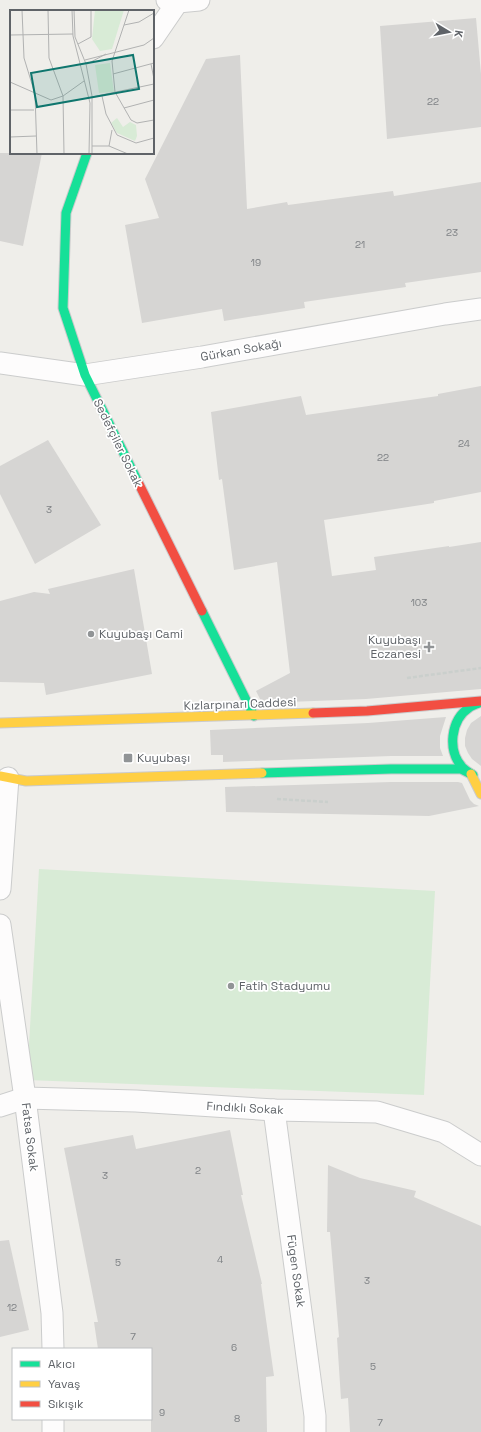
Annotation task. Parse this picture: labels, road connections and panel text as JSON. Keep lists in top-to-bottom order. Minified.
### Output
{"streets":{"main road":["Sedefçiler Sokak","Kızlarpınarı Caddesi"],"street":["Gürkan Sokağı","Fındıklı Sokak","Fatsa Sokak","Fügen Sokak"]},"crossings":[["Gürkan Sokağı","Sedefçiler Sokak"],["Sedefçiler Sokak","Kızlarpınarı Caddesi"],["Fındıklı Sokak","Fatsa Sokak"],["Fındıklı Sokak","Fügen Sokak"]],"places":{"other":["Kuyubaşı Cami","Fatih Stadyumu"],"health":["Kuyubaşı Eczanesi"],"transit":["Kuyubaşı"]},"house_numbers":["22","23","21","19","24","22","3","103","2","3","4","5","3","12","7","6","5","9","8","7"],"legend":["Akıcı","Yavaş","Sıkışık"],"north":"right"}
